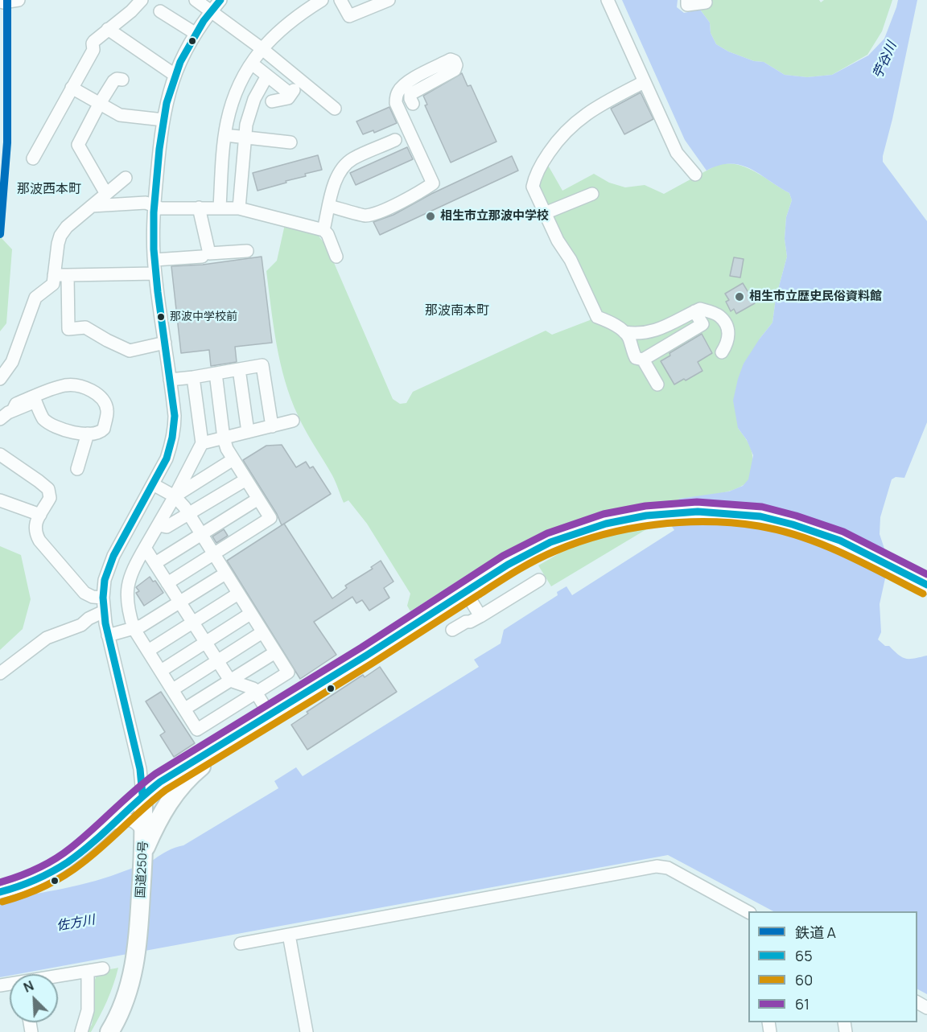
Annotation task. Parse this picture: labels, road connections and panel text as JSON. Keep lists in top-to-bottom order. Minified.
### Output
{"streets":{"highway":["国道250号"]},"districts":["那波西本町","那波南本町"],"water":["苧谷川","佐方川"],"places":["相生市立那波中学校","相生市立歴史民俗資料館","那波中学校前"],"lines":["rail line A","transit line 65","transit line 61","transit line 60"],"legend":["鉄道 A","65","60","61"],"north":"top left"}
